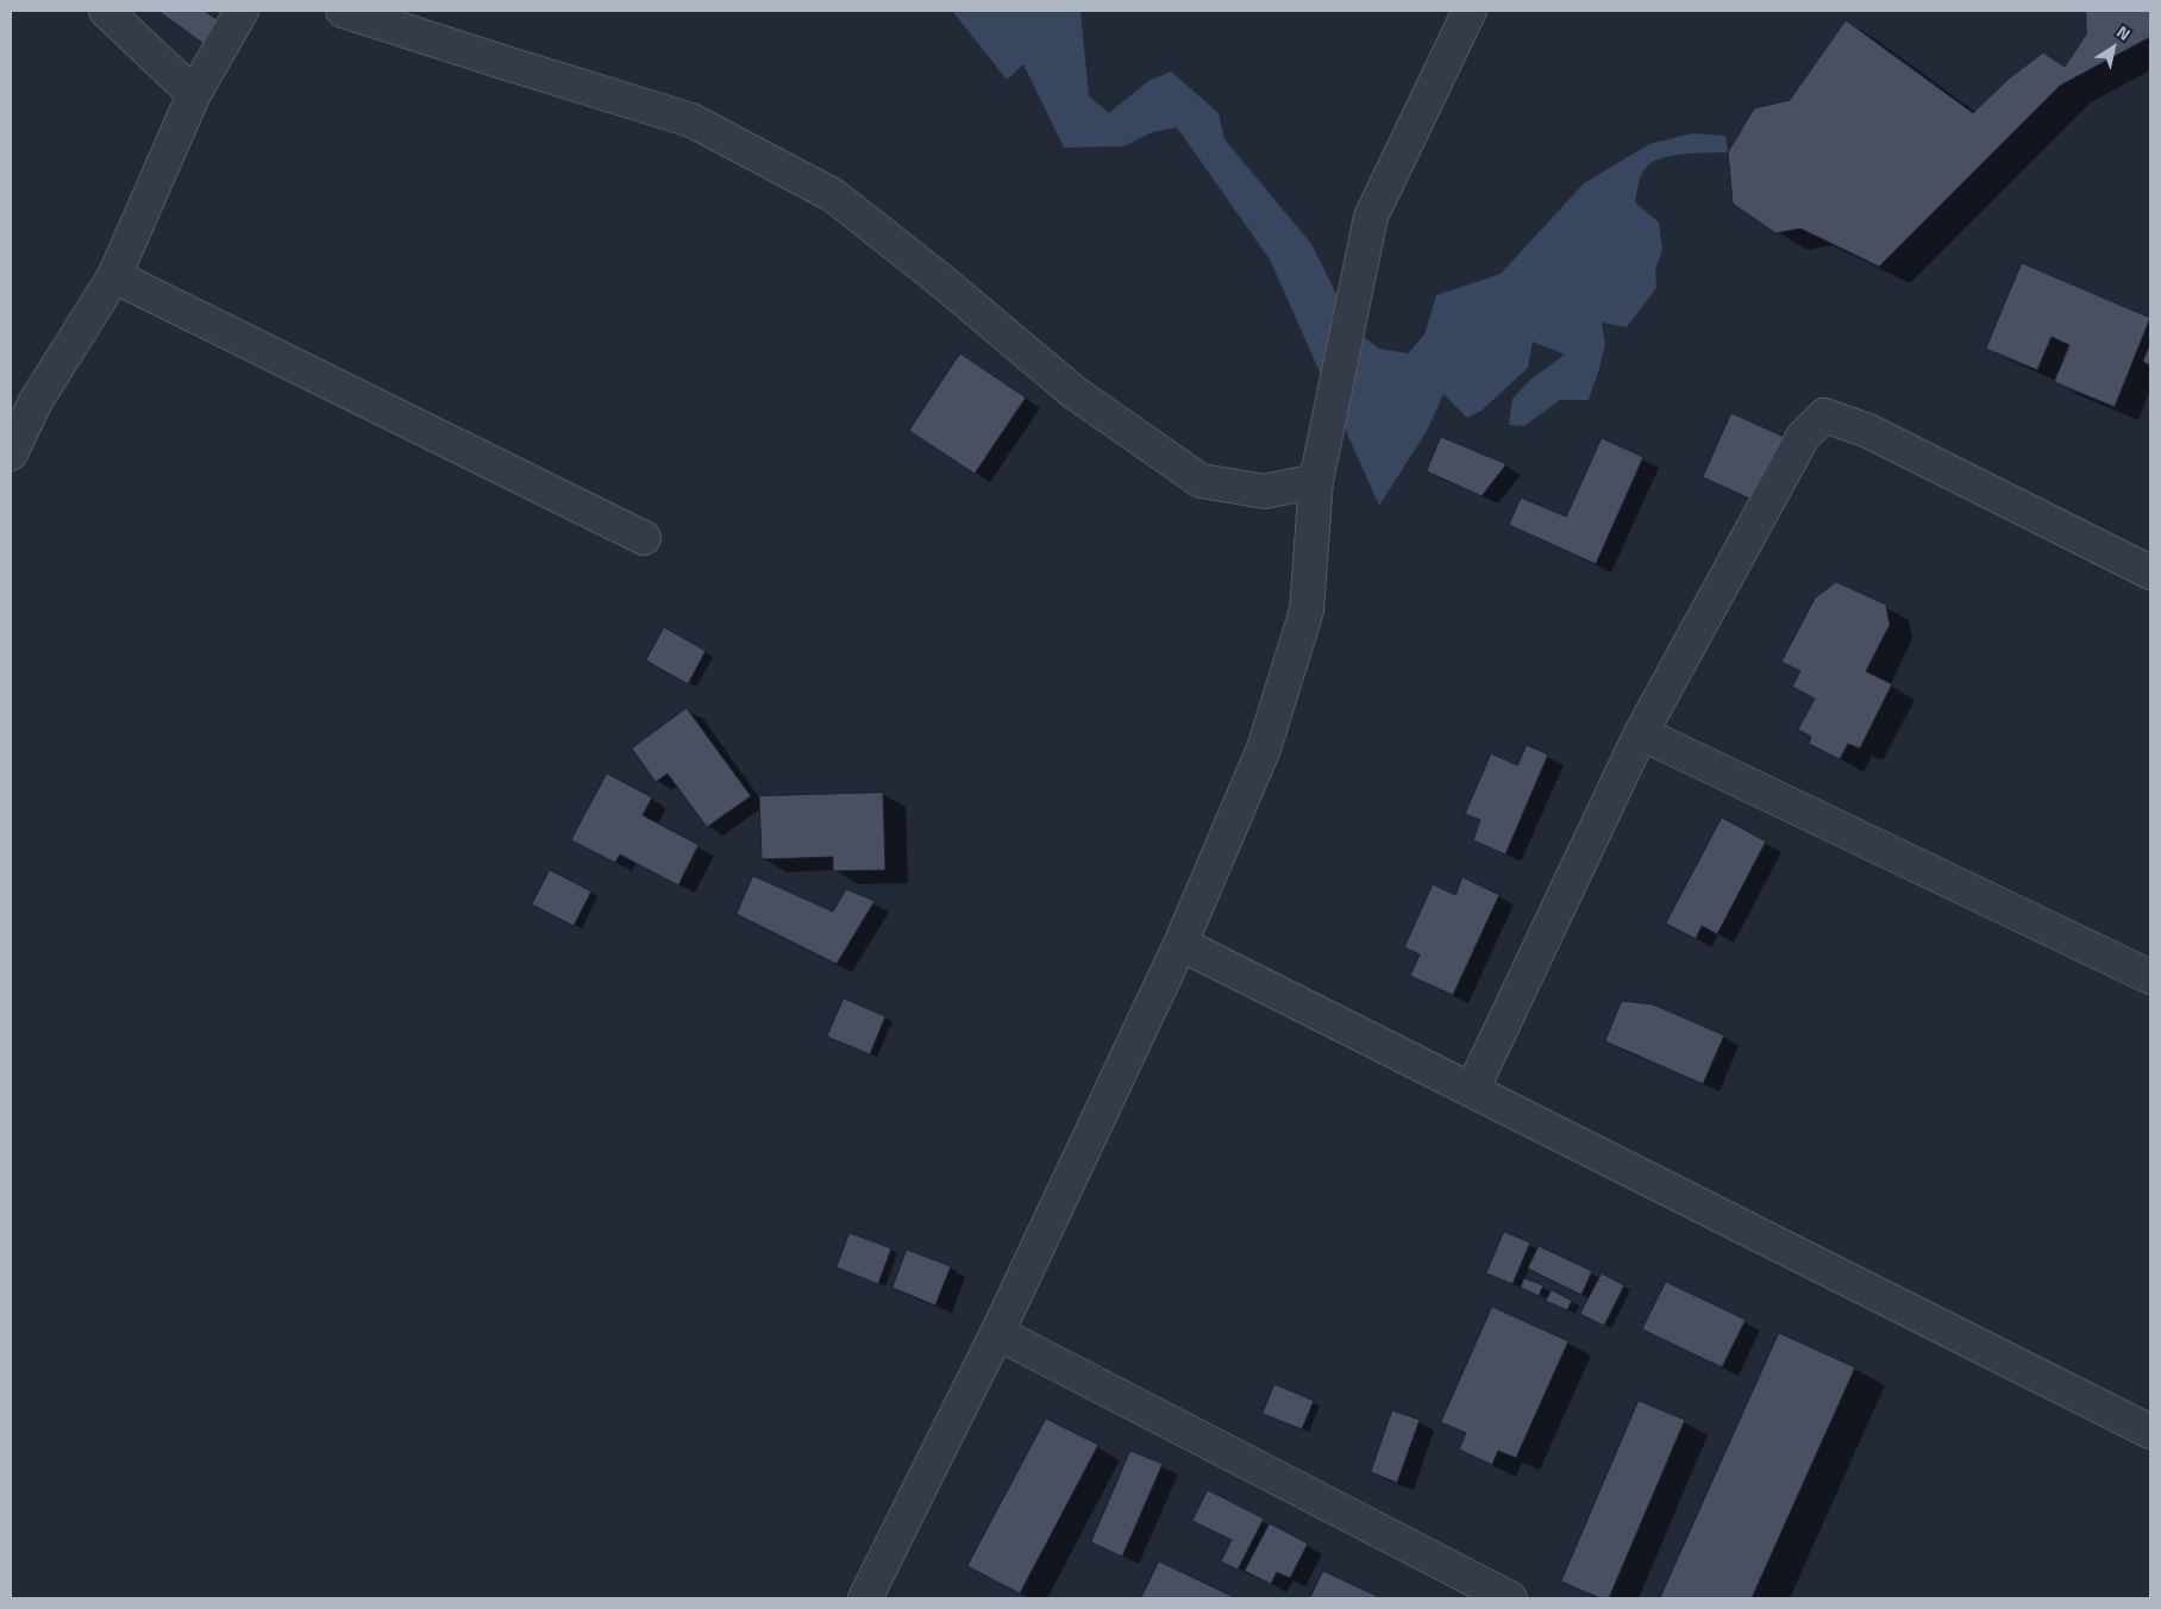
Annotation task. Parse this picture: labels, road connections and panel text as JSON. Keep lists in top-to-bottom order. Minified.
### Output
{"north":"top right"}
